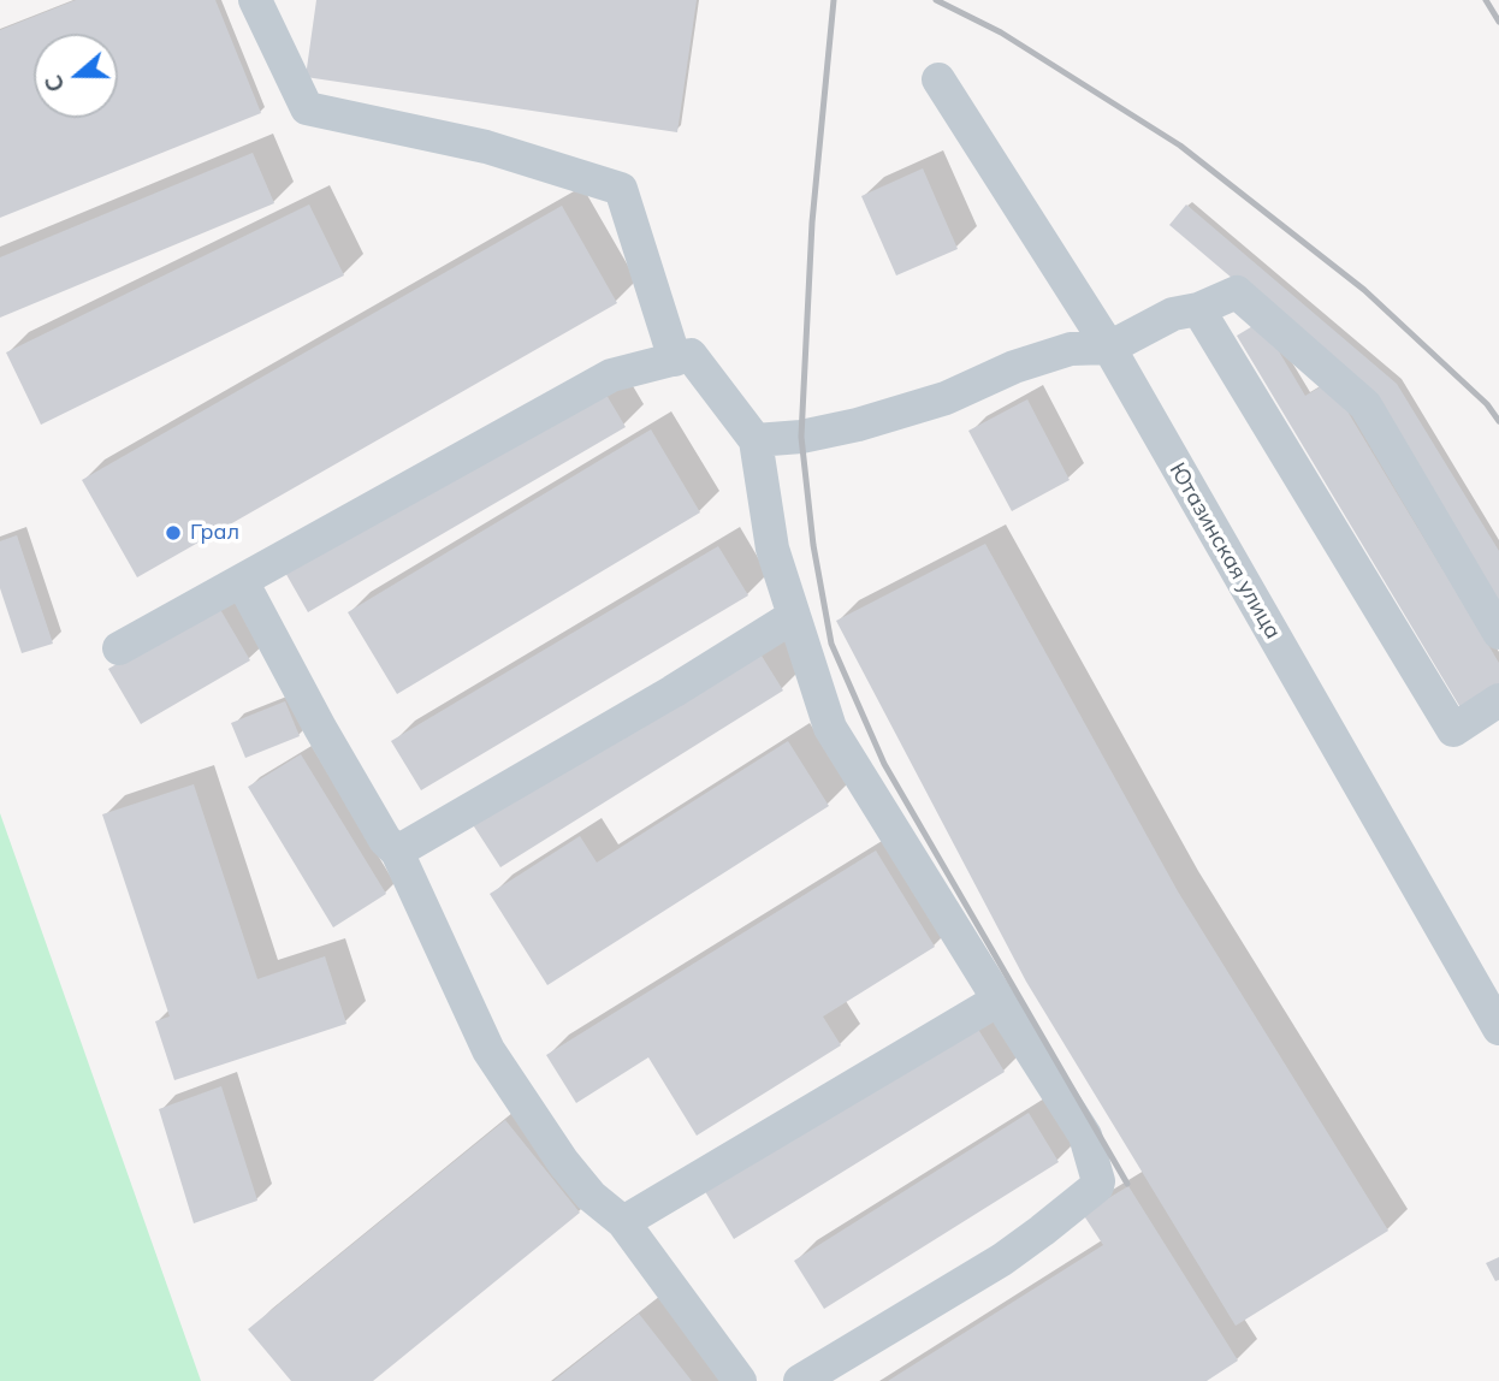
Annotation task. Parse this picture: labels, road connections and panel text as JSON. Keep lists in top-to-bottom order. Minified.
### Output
{"streets":{"street":["Ютазинская улица"]},"places":["Грал"],"north":"left"}
